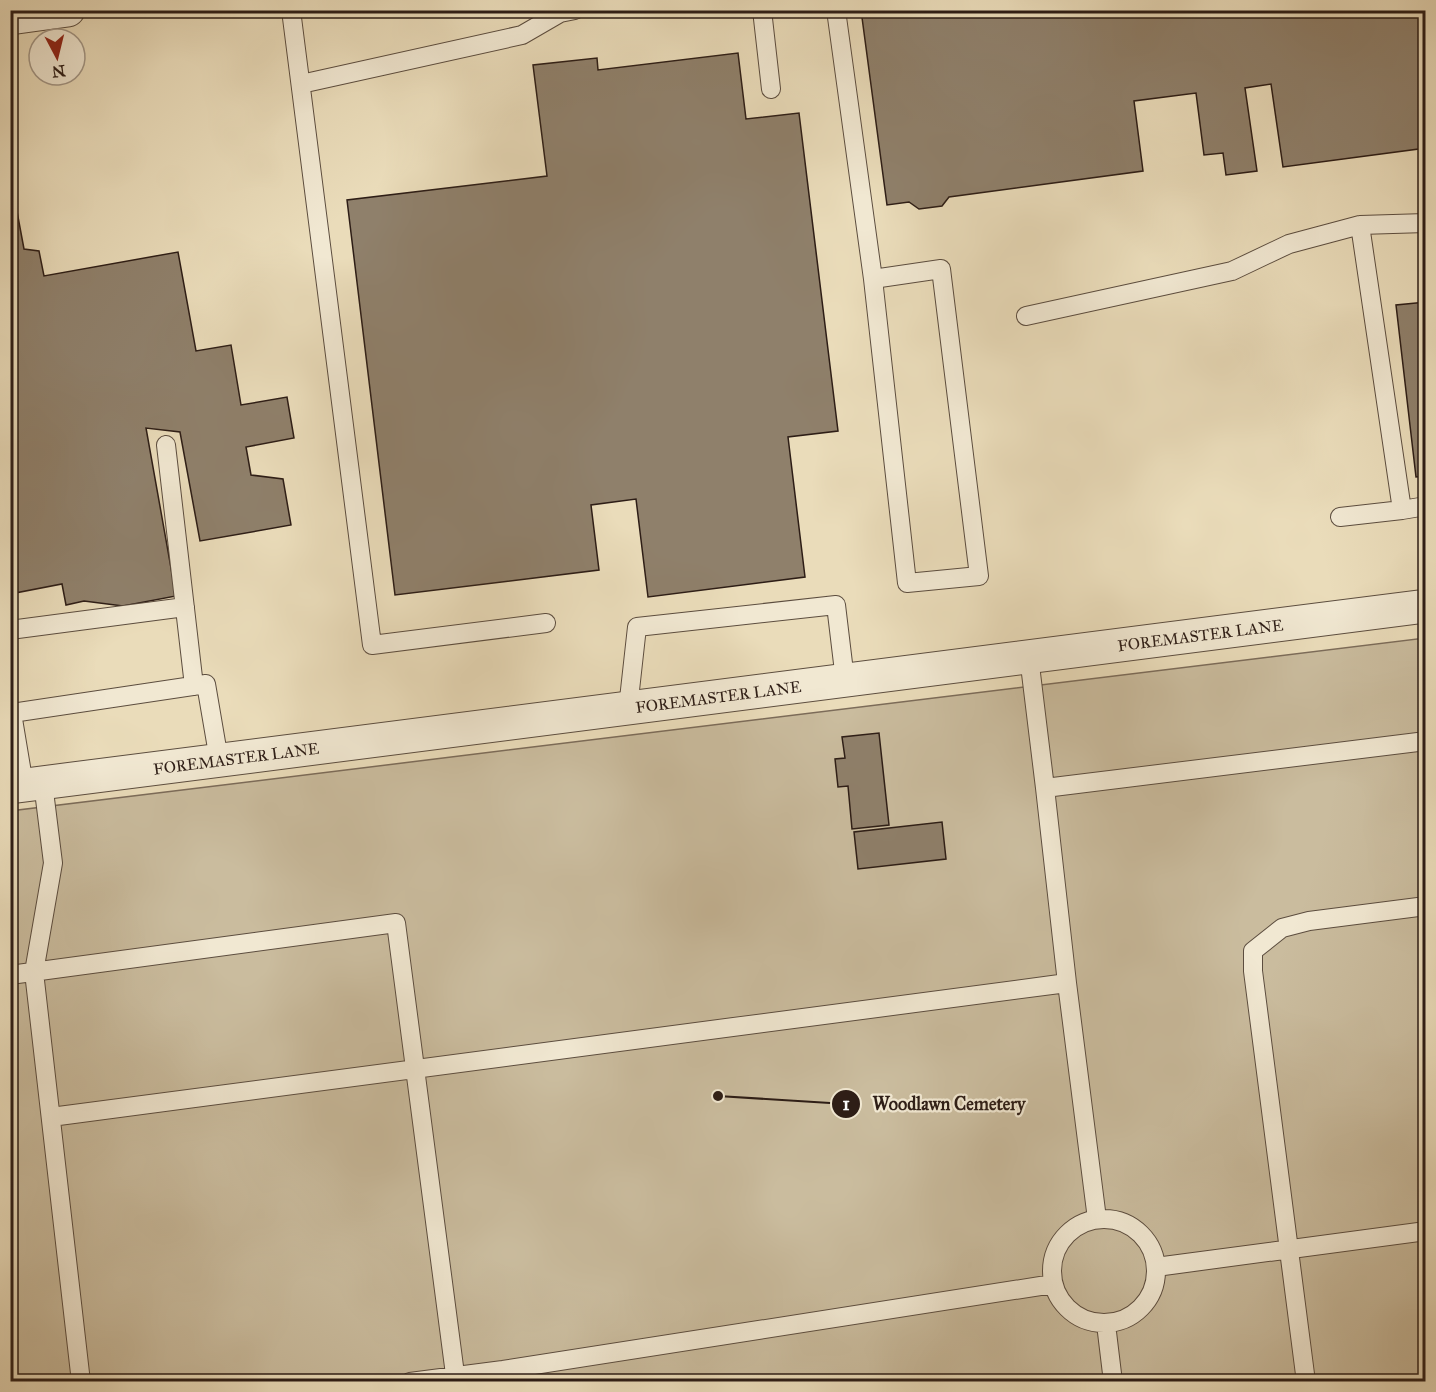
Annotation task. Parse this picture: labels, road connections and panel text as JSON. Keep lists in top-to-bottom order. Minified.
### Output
{"streets":{"street":["FOREMASTER LANE"]},"places":["Woodlawn Cemetery"],"north":"bottom"}
